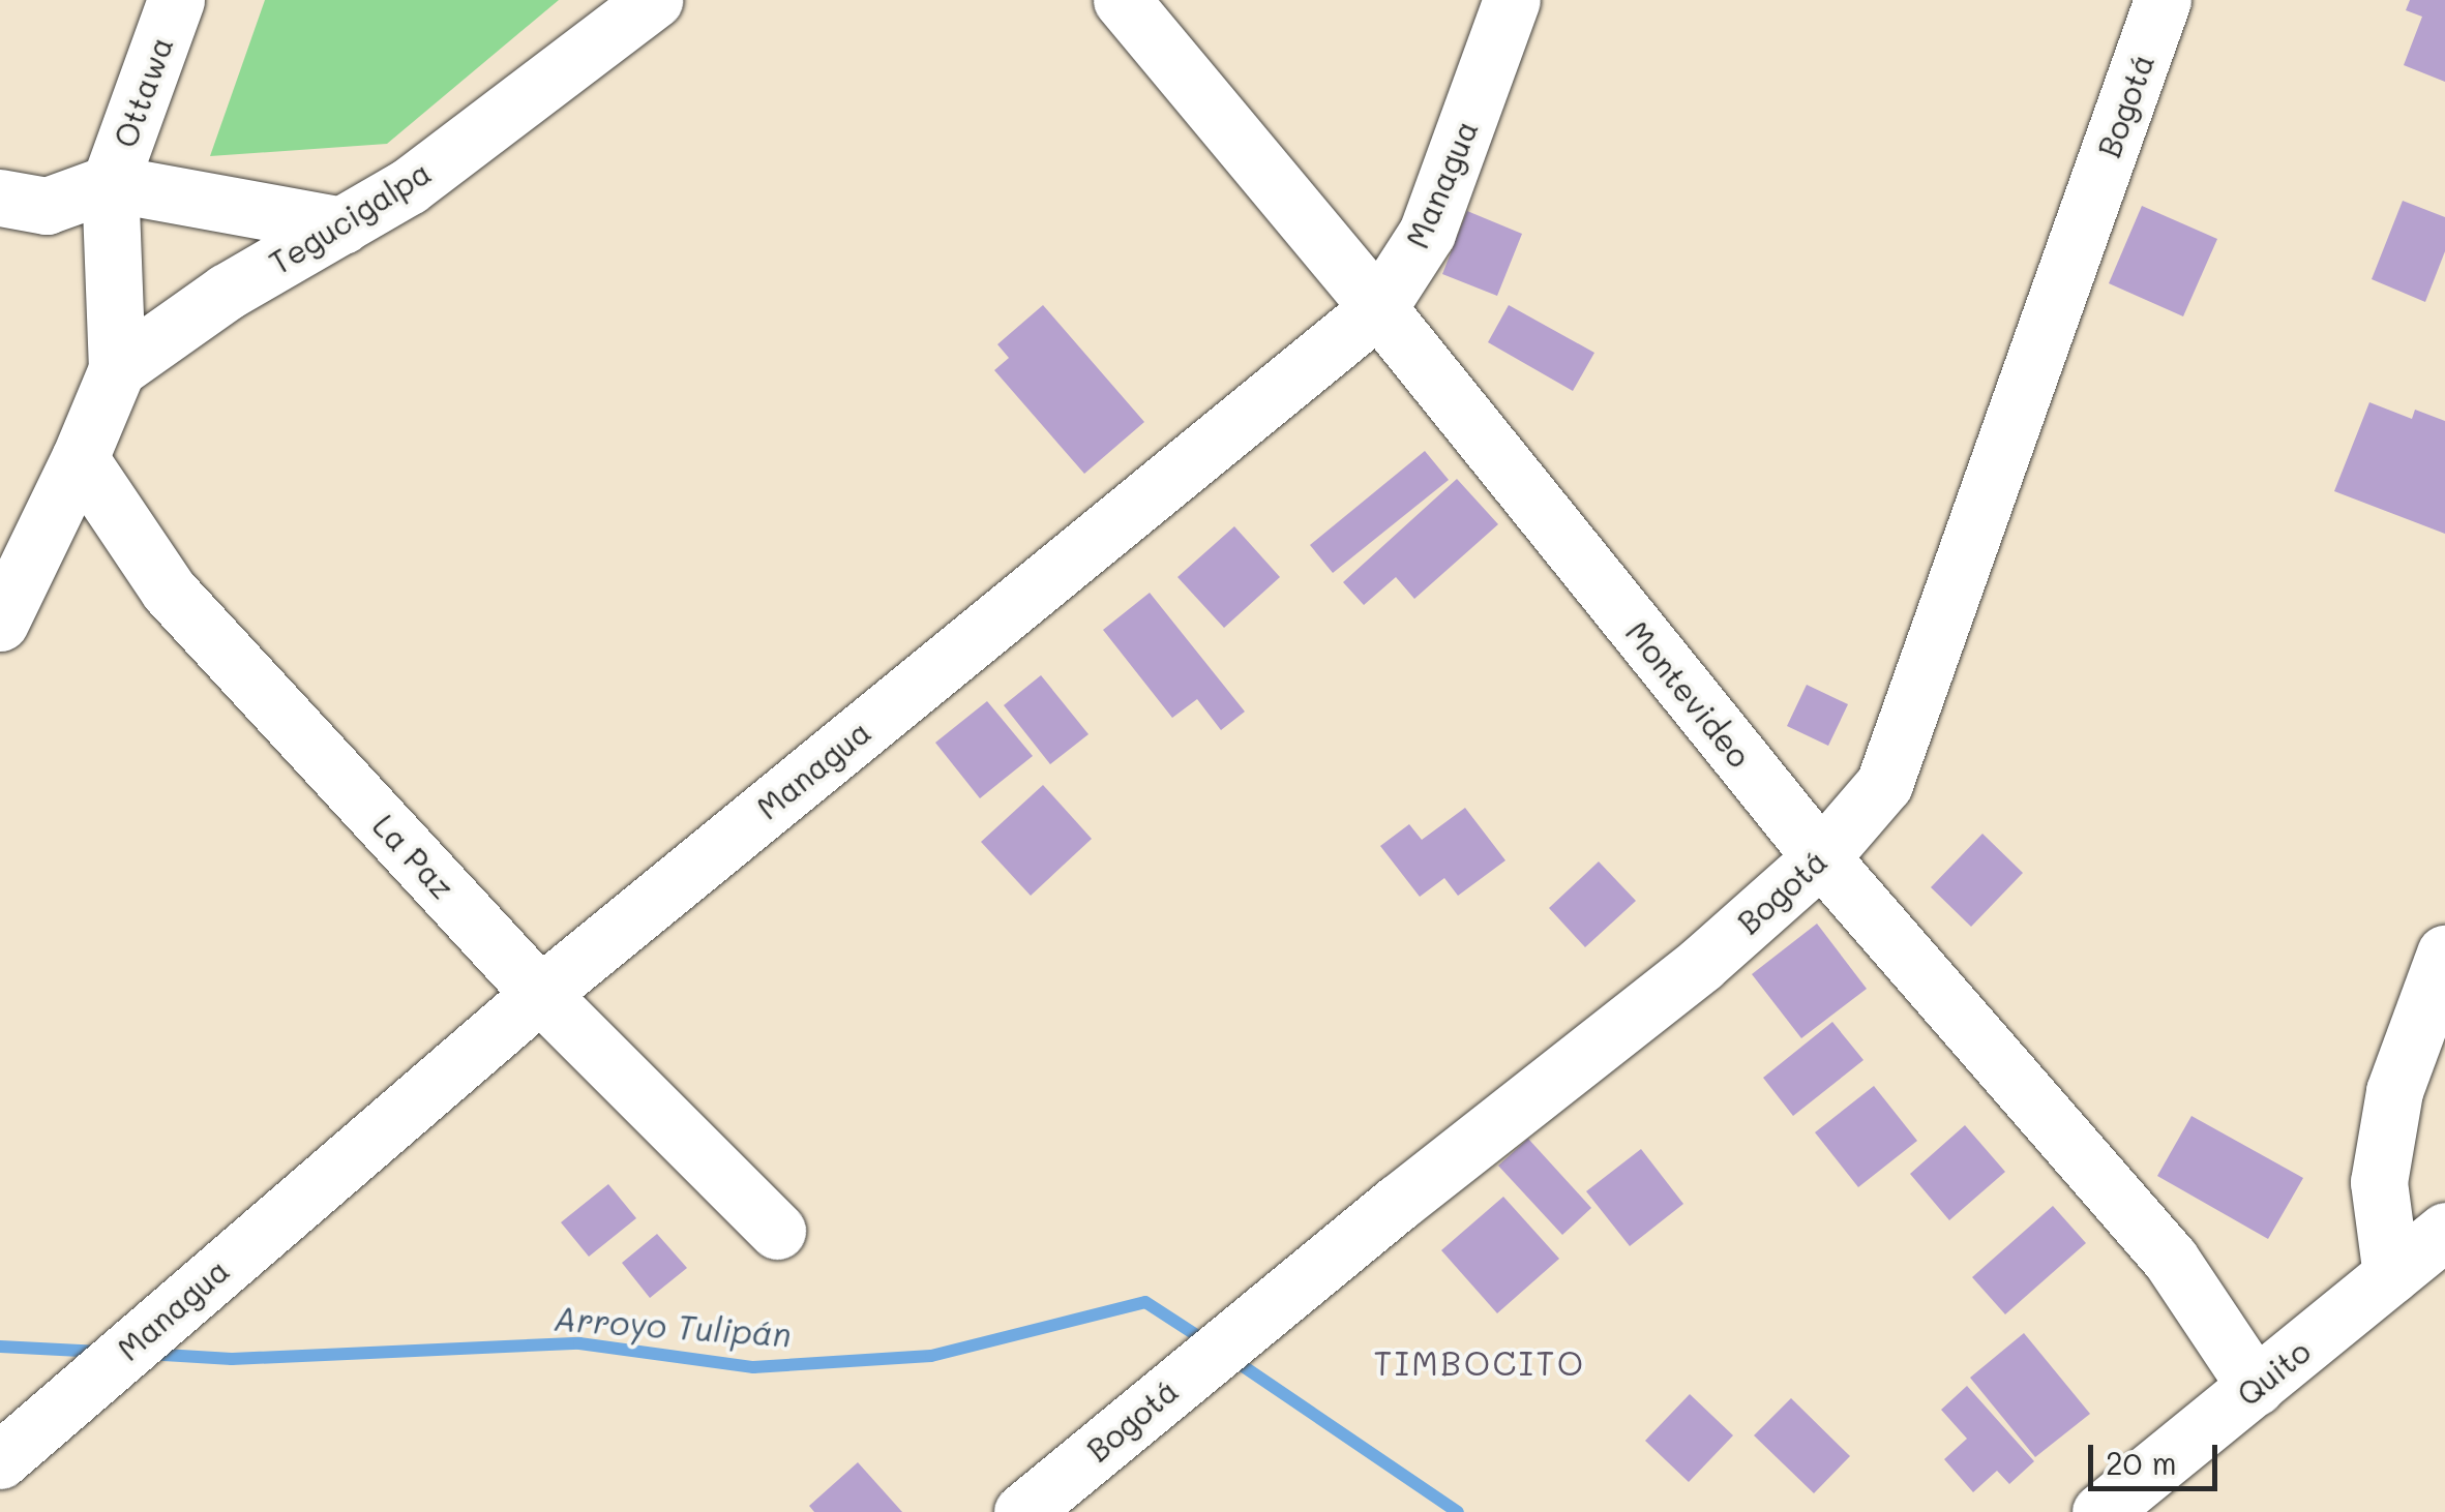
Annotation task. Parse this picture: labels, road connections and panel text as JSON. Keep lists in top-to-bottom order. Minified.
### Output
{"streets":{"street":["Ottawa","Bogotá","Managua","Tegucigalpa","Montevideo","La Paz","Quito"]},"crossings":[["Bogotá","Montevideo"],["Managua","Montevideo"],["Managua","La Paz"],["Montevideo","Quito"]],"districts":["TIMBOCITO"],"water":["Arroyo Tulipán"],"scale_bar":"20 m"}
